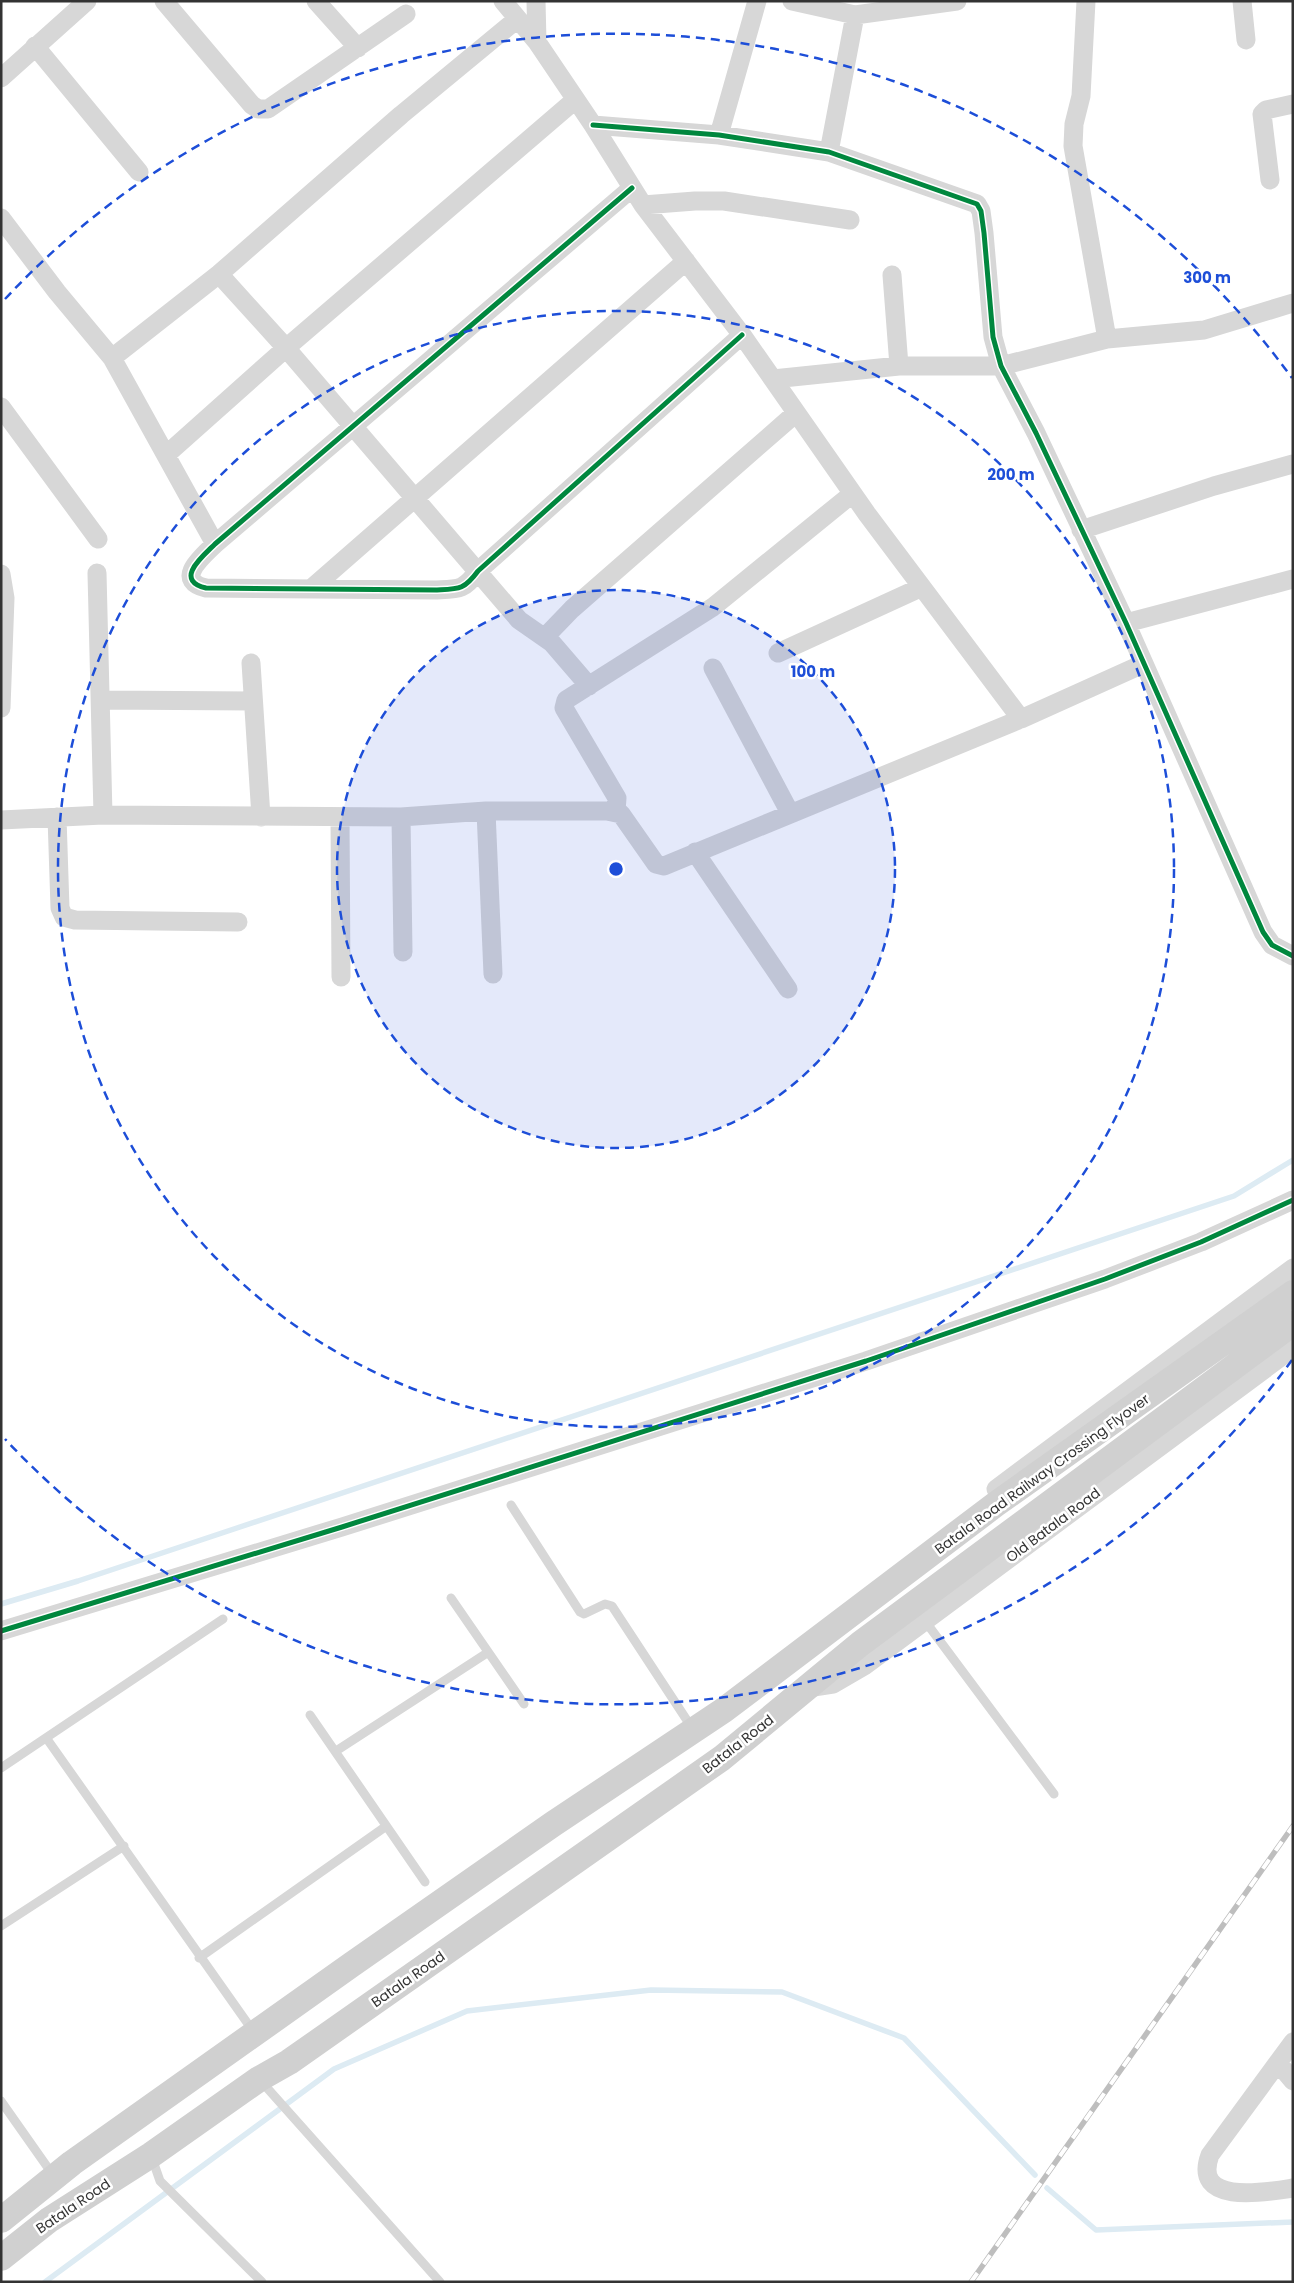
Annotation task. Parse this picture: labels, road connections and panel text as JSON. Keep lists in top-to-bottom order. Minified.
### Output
{"streets":{"main road":["Batala Road Railway Crossing Flyover","Batala Road"],"street":["Old Batala Road"]},"crossings":[["Batala Road Railway Crossing Flyover","Old Batala Road"],["Batala Road Railway Crossing Flyover","Batala Road"],["Old Batala Road","Batala Road"]],"rings":["300 m","200 m","100 m"]}
